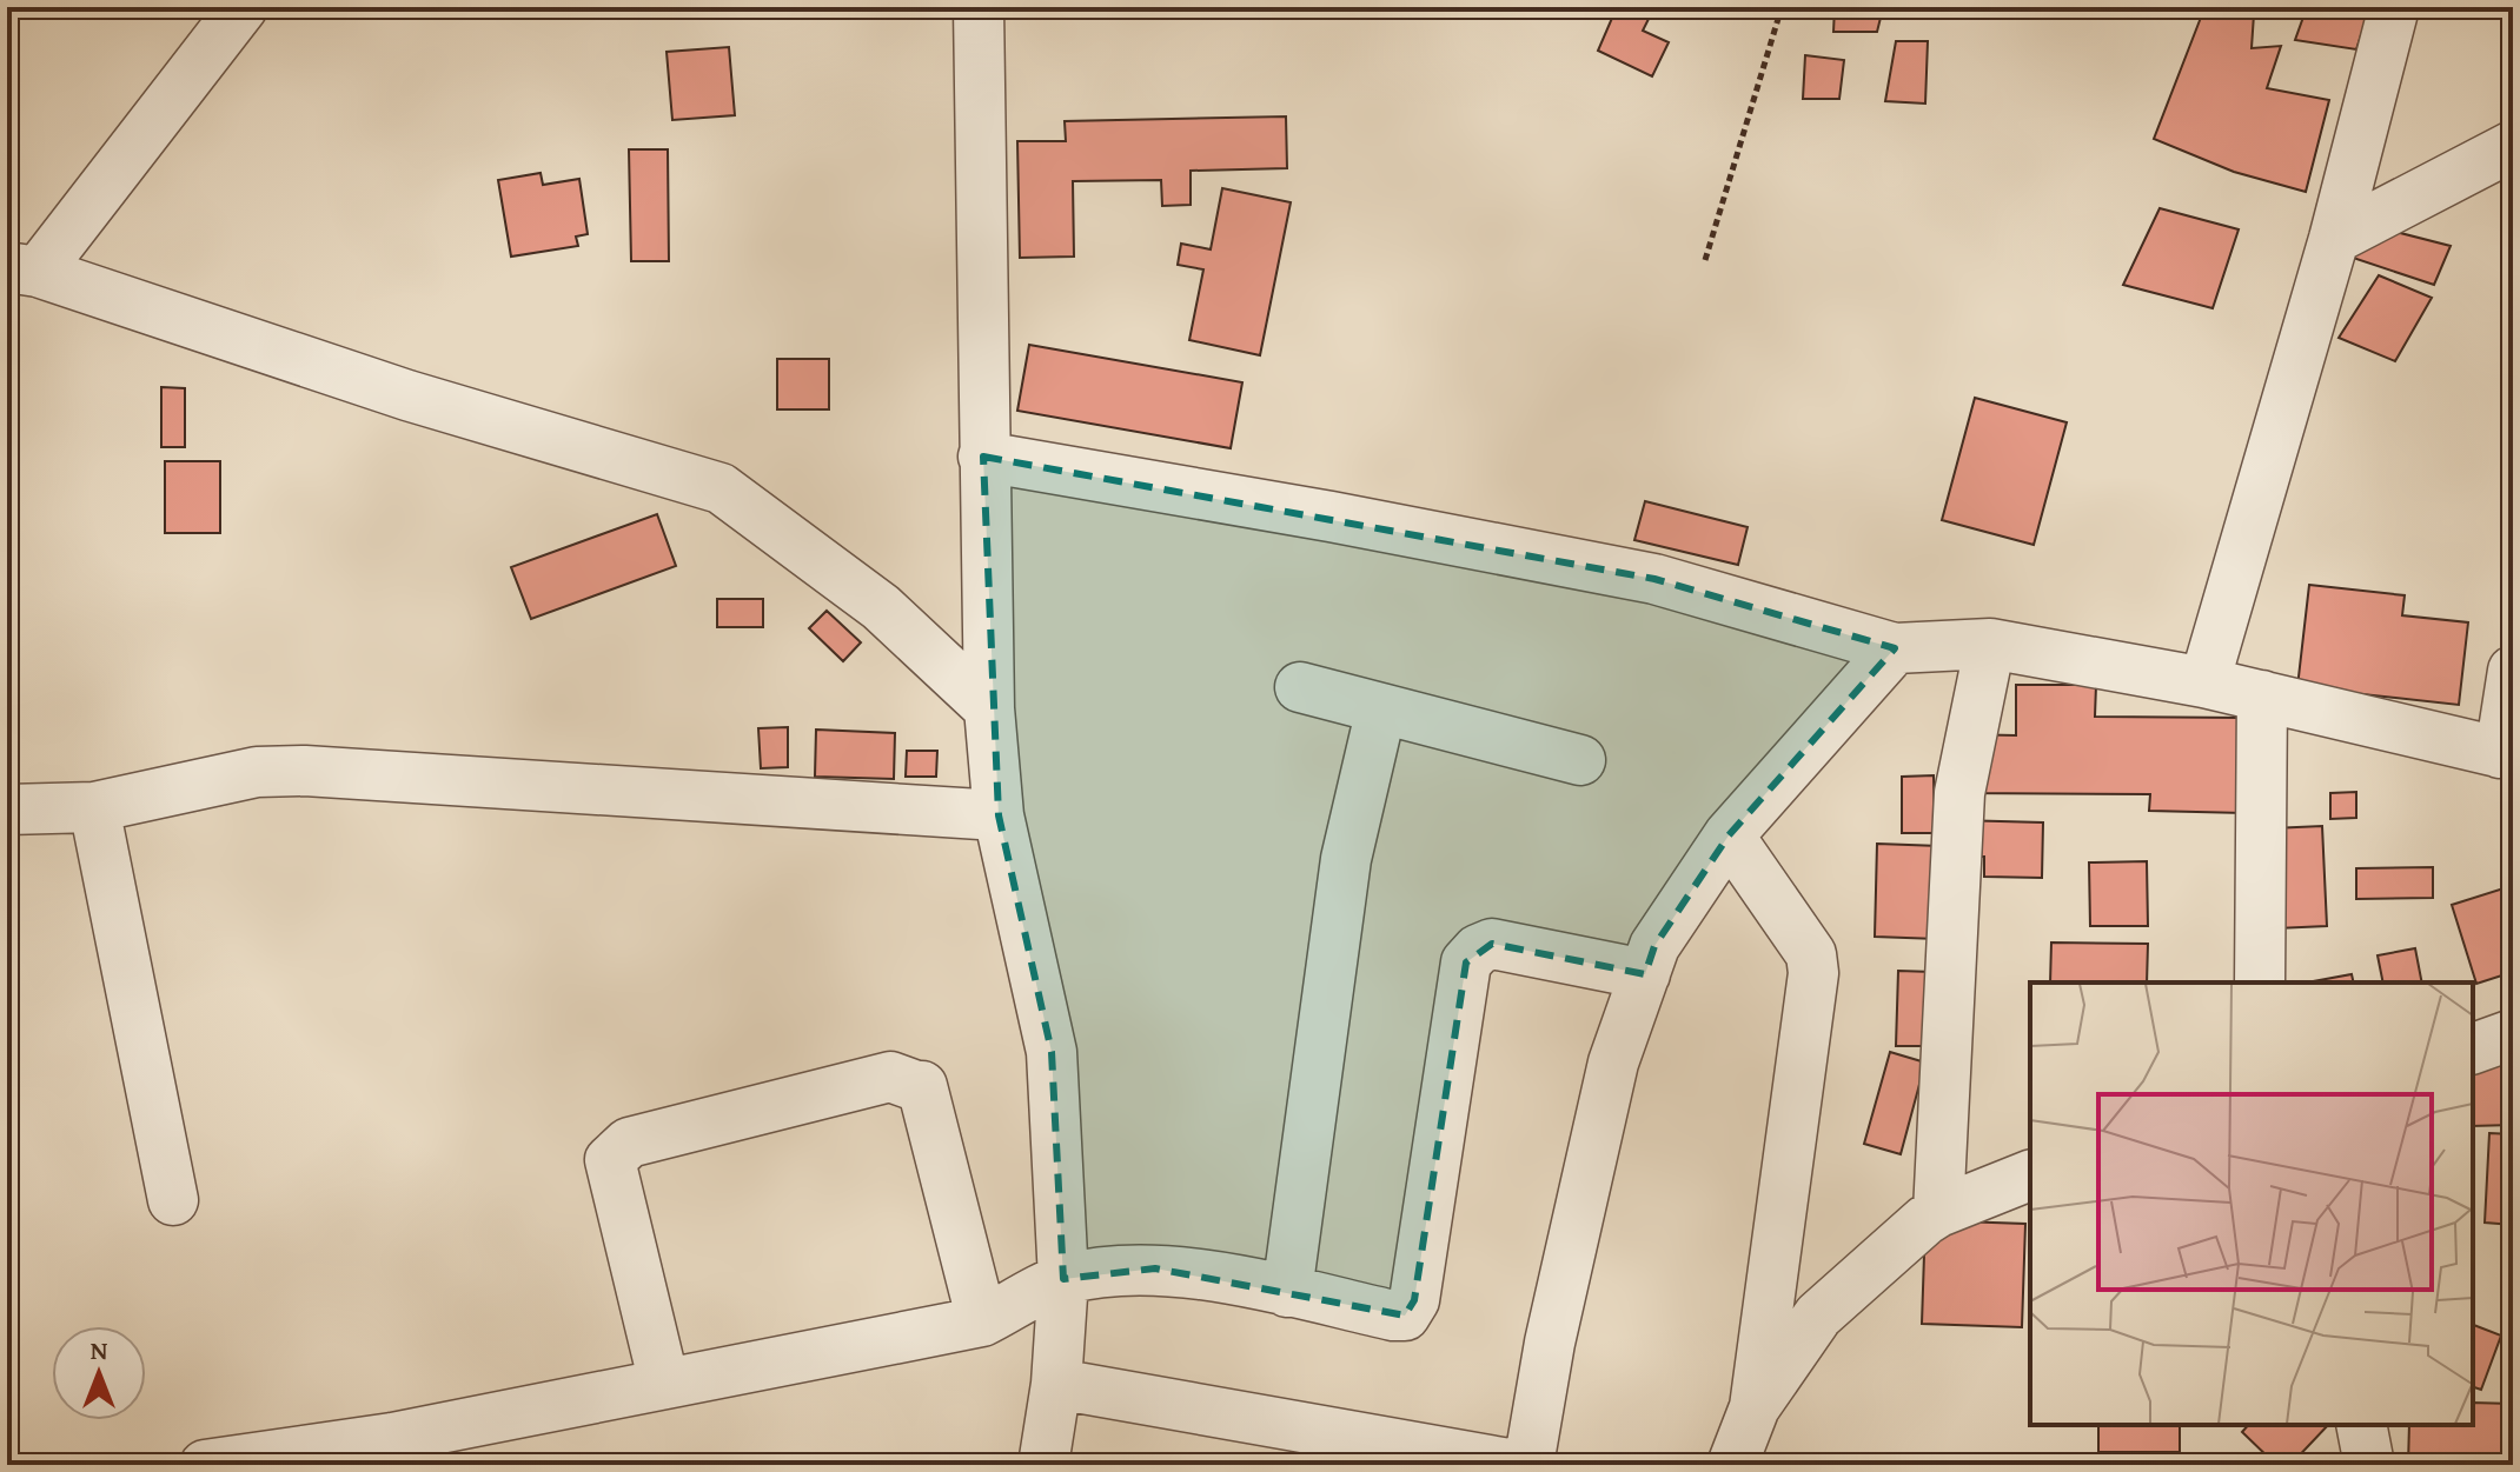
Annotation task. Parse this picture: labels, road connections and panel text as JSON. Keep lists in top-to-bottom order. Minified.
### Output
{"north":"top"}
